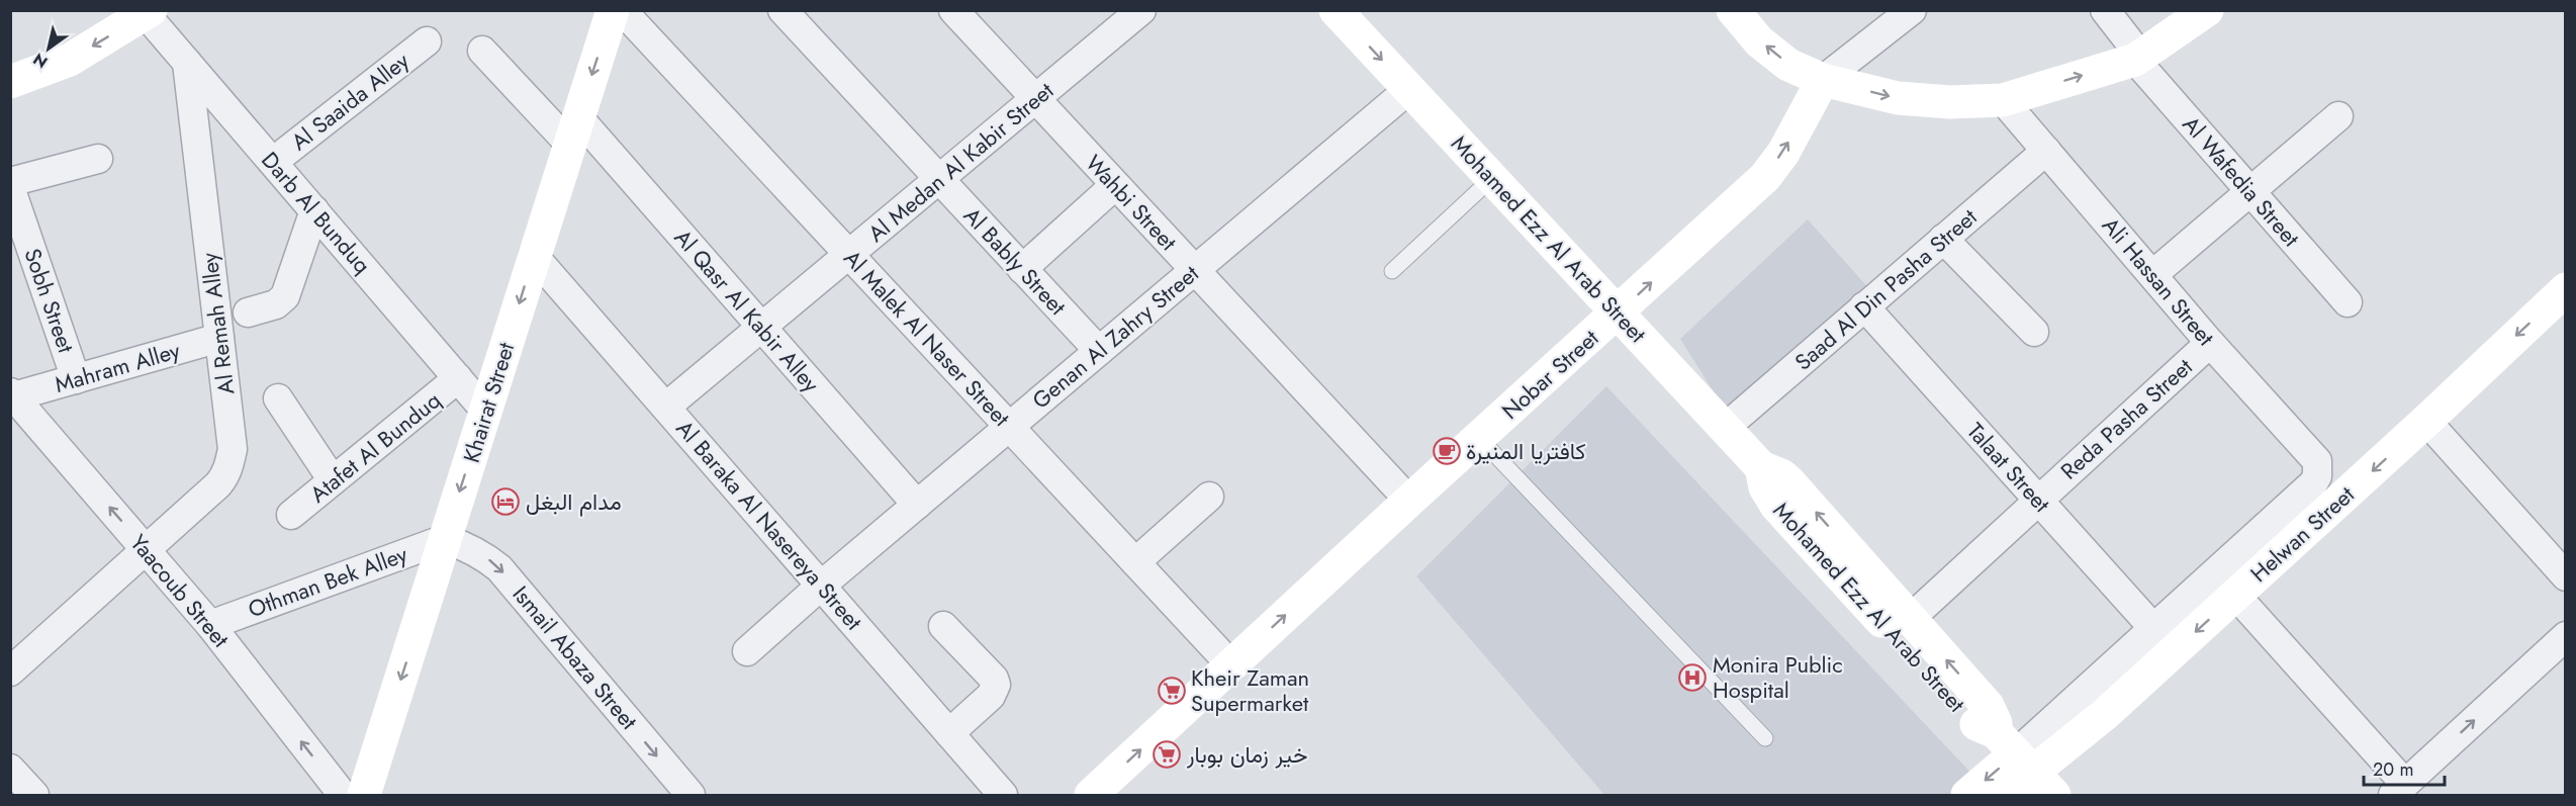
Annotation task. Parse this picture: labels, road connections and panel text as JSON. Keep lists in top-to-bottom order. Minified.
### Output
{"streets":{"street":["Al Saaida Alley","Al Medan Al Kabir Street","Al Wafedia Street","Wahbi Street","Darb Al Bunduq","Mohamed Ezz Al Arab Street","Al Bably Street","Ali Hassan Street","Saad Al Din Pasha Street","Sobh Street","Al Qasr Al Kabir Alley","Al Remah Alley","Genan Al Zahry Street","Al Malek Al Naser Street","Mahram Alley","Nobar Street","Khairat Street","Reda Pasha Street","Atafet Al Bunduq","Talaat Street","Al Baraka Al Nasereya Street","Helwan Street","Othman Bek Alley","Yaacoub Street","Ismail Abaza Street"]},"crossings":[["Al Saaida Alley","Darb Al Bunduq"],["Al Medan Al Kabir Street","Wahbi Street"],["Al Medan Al Kabir Street","Al Bably Street"],["Al Medan Al Kabir Street","Al Qasr Al Kabir Alley"],["Al Medan Al Kabir Street","Al Malek Al Naser Street"],["Al Medan Al Kabir Street","Al Baraka Al Nasereya Street"],["Wahbi Street","Genan Al Zahry Street"],["Wahbi Street","Nobar Street"],["Darb Al Bunduq","Al Remah Alley"],["Darb Al Bunduq","Khairat Street"],["Darb Al Bunduq","Atafet Al Bunduq"],["Mohamed Ezz Al Arab Street","Saad Al Din Pasha Street"],["Mohamed Ezz Al Arab Street","Genan Al Zahry Street"],["Mohamed Ezz Al Arab Street","Nobar Street"],["Mohamed Ezz Al Arab Street","Reda Pasha Street"],["Mohamed Ezz Al Arab Street","Helwan Street"],["Al Bably Street","Genan Al Zahry Street"],["Ali Hassan Street","Saad Al Din Pasha Street"],["Ali Hassan Street","Reda Pasha Street"],["Ali Hassan Street","Talaat Street"],["Saad Al Din Pasha Street","Talaat Street"],["Sobh Street","Mahram Alley"],["Al Qasr Al Kabir Alley","Genan Al Zahry Street"],["Al Qasr Al Kabir Alley","Khairat Street"],["Al Remah Alley","Mahram Alley"],["Al Remah Alley","Yaacoub Street"],["Genan Al Zahry Street","Al Malek Al Naser Street"],["Genan Al Zahry Street","Al Baraka Al Nasereya Street"],["Al Malek Al Naser Street","Nobar Street"],["Mahram Alley","Yaacoub Street"],["Khairat Street","Al Baraka Al Nasereya Street"],["Khairat Street","Othman Bek Alley"],["Khairat Street","Ismail Abaza Street"],["Reda Pasha Street","Talaat Street"],["Othman Bek Alley","Yaacoub Street"],["Othman Bek Alley","Ismail Abaza Street"]],"one_way":["Nobar Street","Khairat Street","Yaacoub Street","Ismail Abaza Street"],"places":{"cafe":["كافتريا المنيرة"],"hotel":["مدام البغل"],"hospital":["Monira Public Hospital"],"supermarket":["Kheir Zaman Supermarket","خير زمان بوبار"]},"scale_bar":"20 m","north":"bottom left"}
